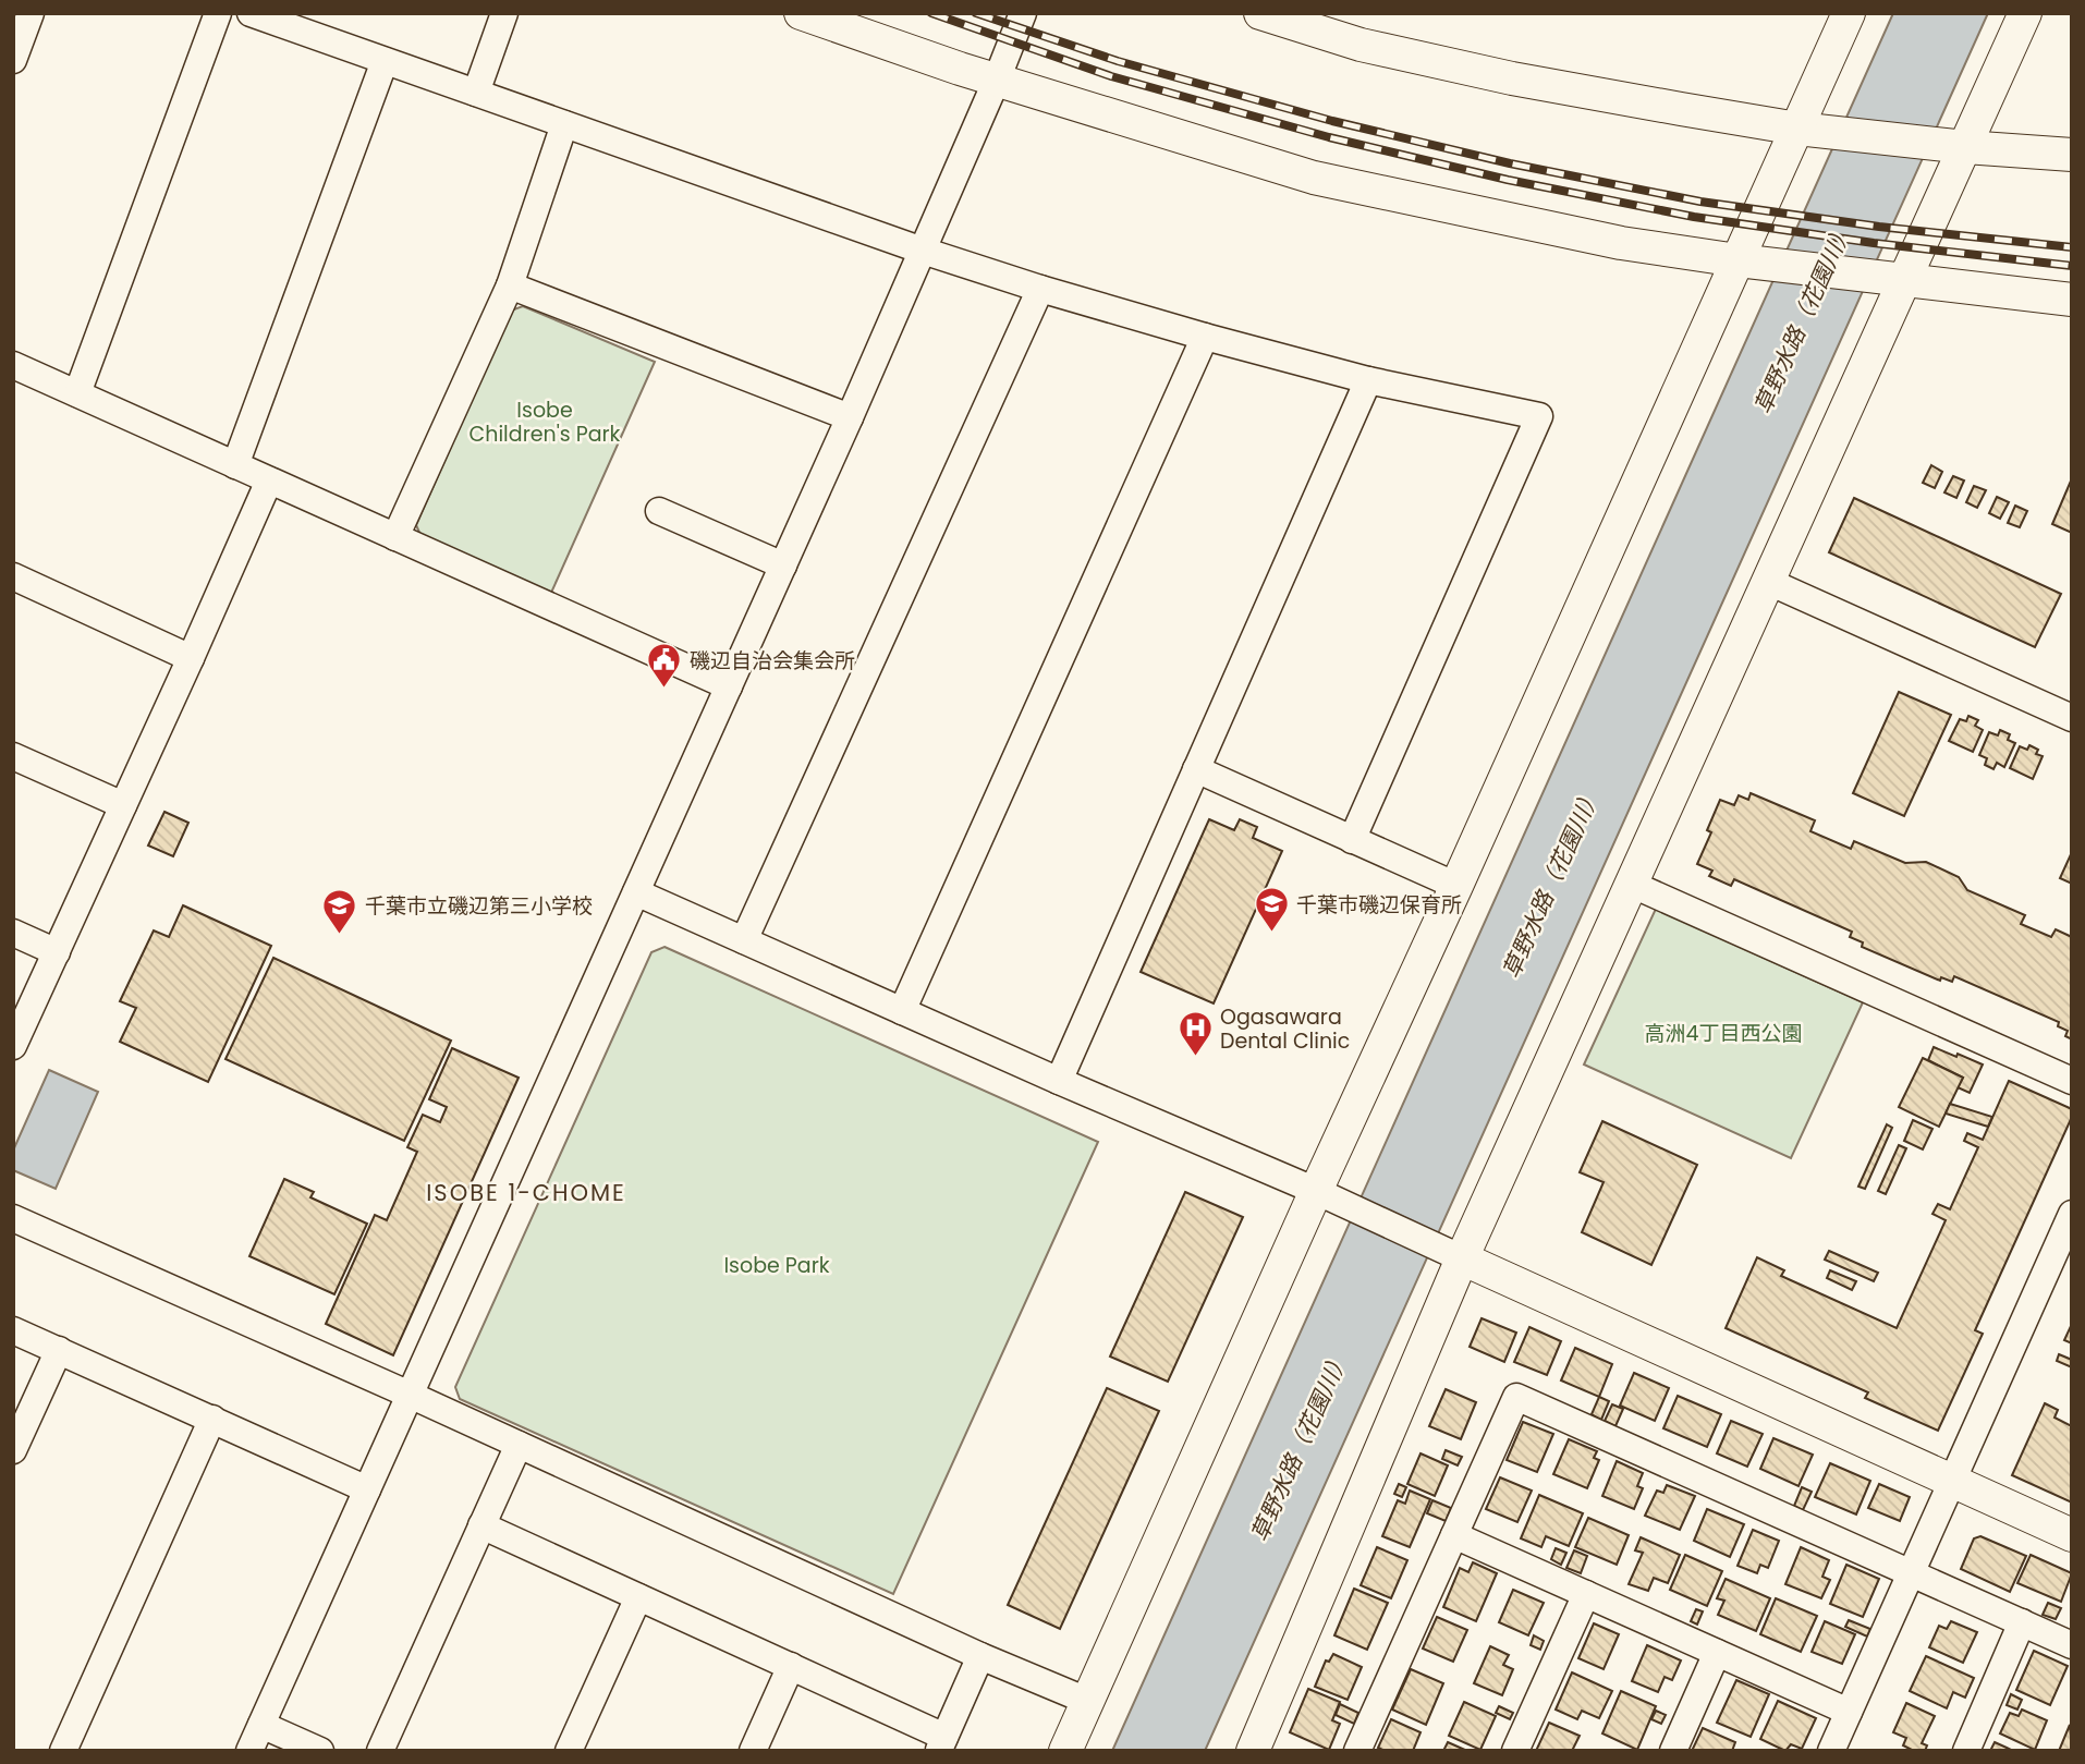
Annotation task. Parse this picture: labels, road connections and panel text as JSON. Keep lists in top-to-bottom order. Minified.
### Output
{"districts":["ISOBE 1-CHOME"],"water":["草野水路（花園川）"],"parks":["Isobe Children's Park","高洲4丁目西公園","Isobe Park"],"places":{"public building":["磯辺自治会集会所"],"school or university":["千葉市磯辺保育所","千葉市立磯辺第三小学校"],"hospital":["Ogasawara Dental Clinic"]}}
